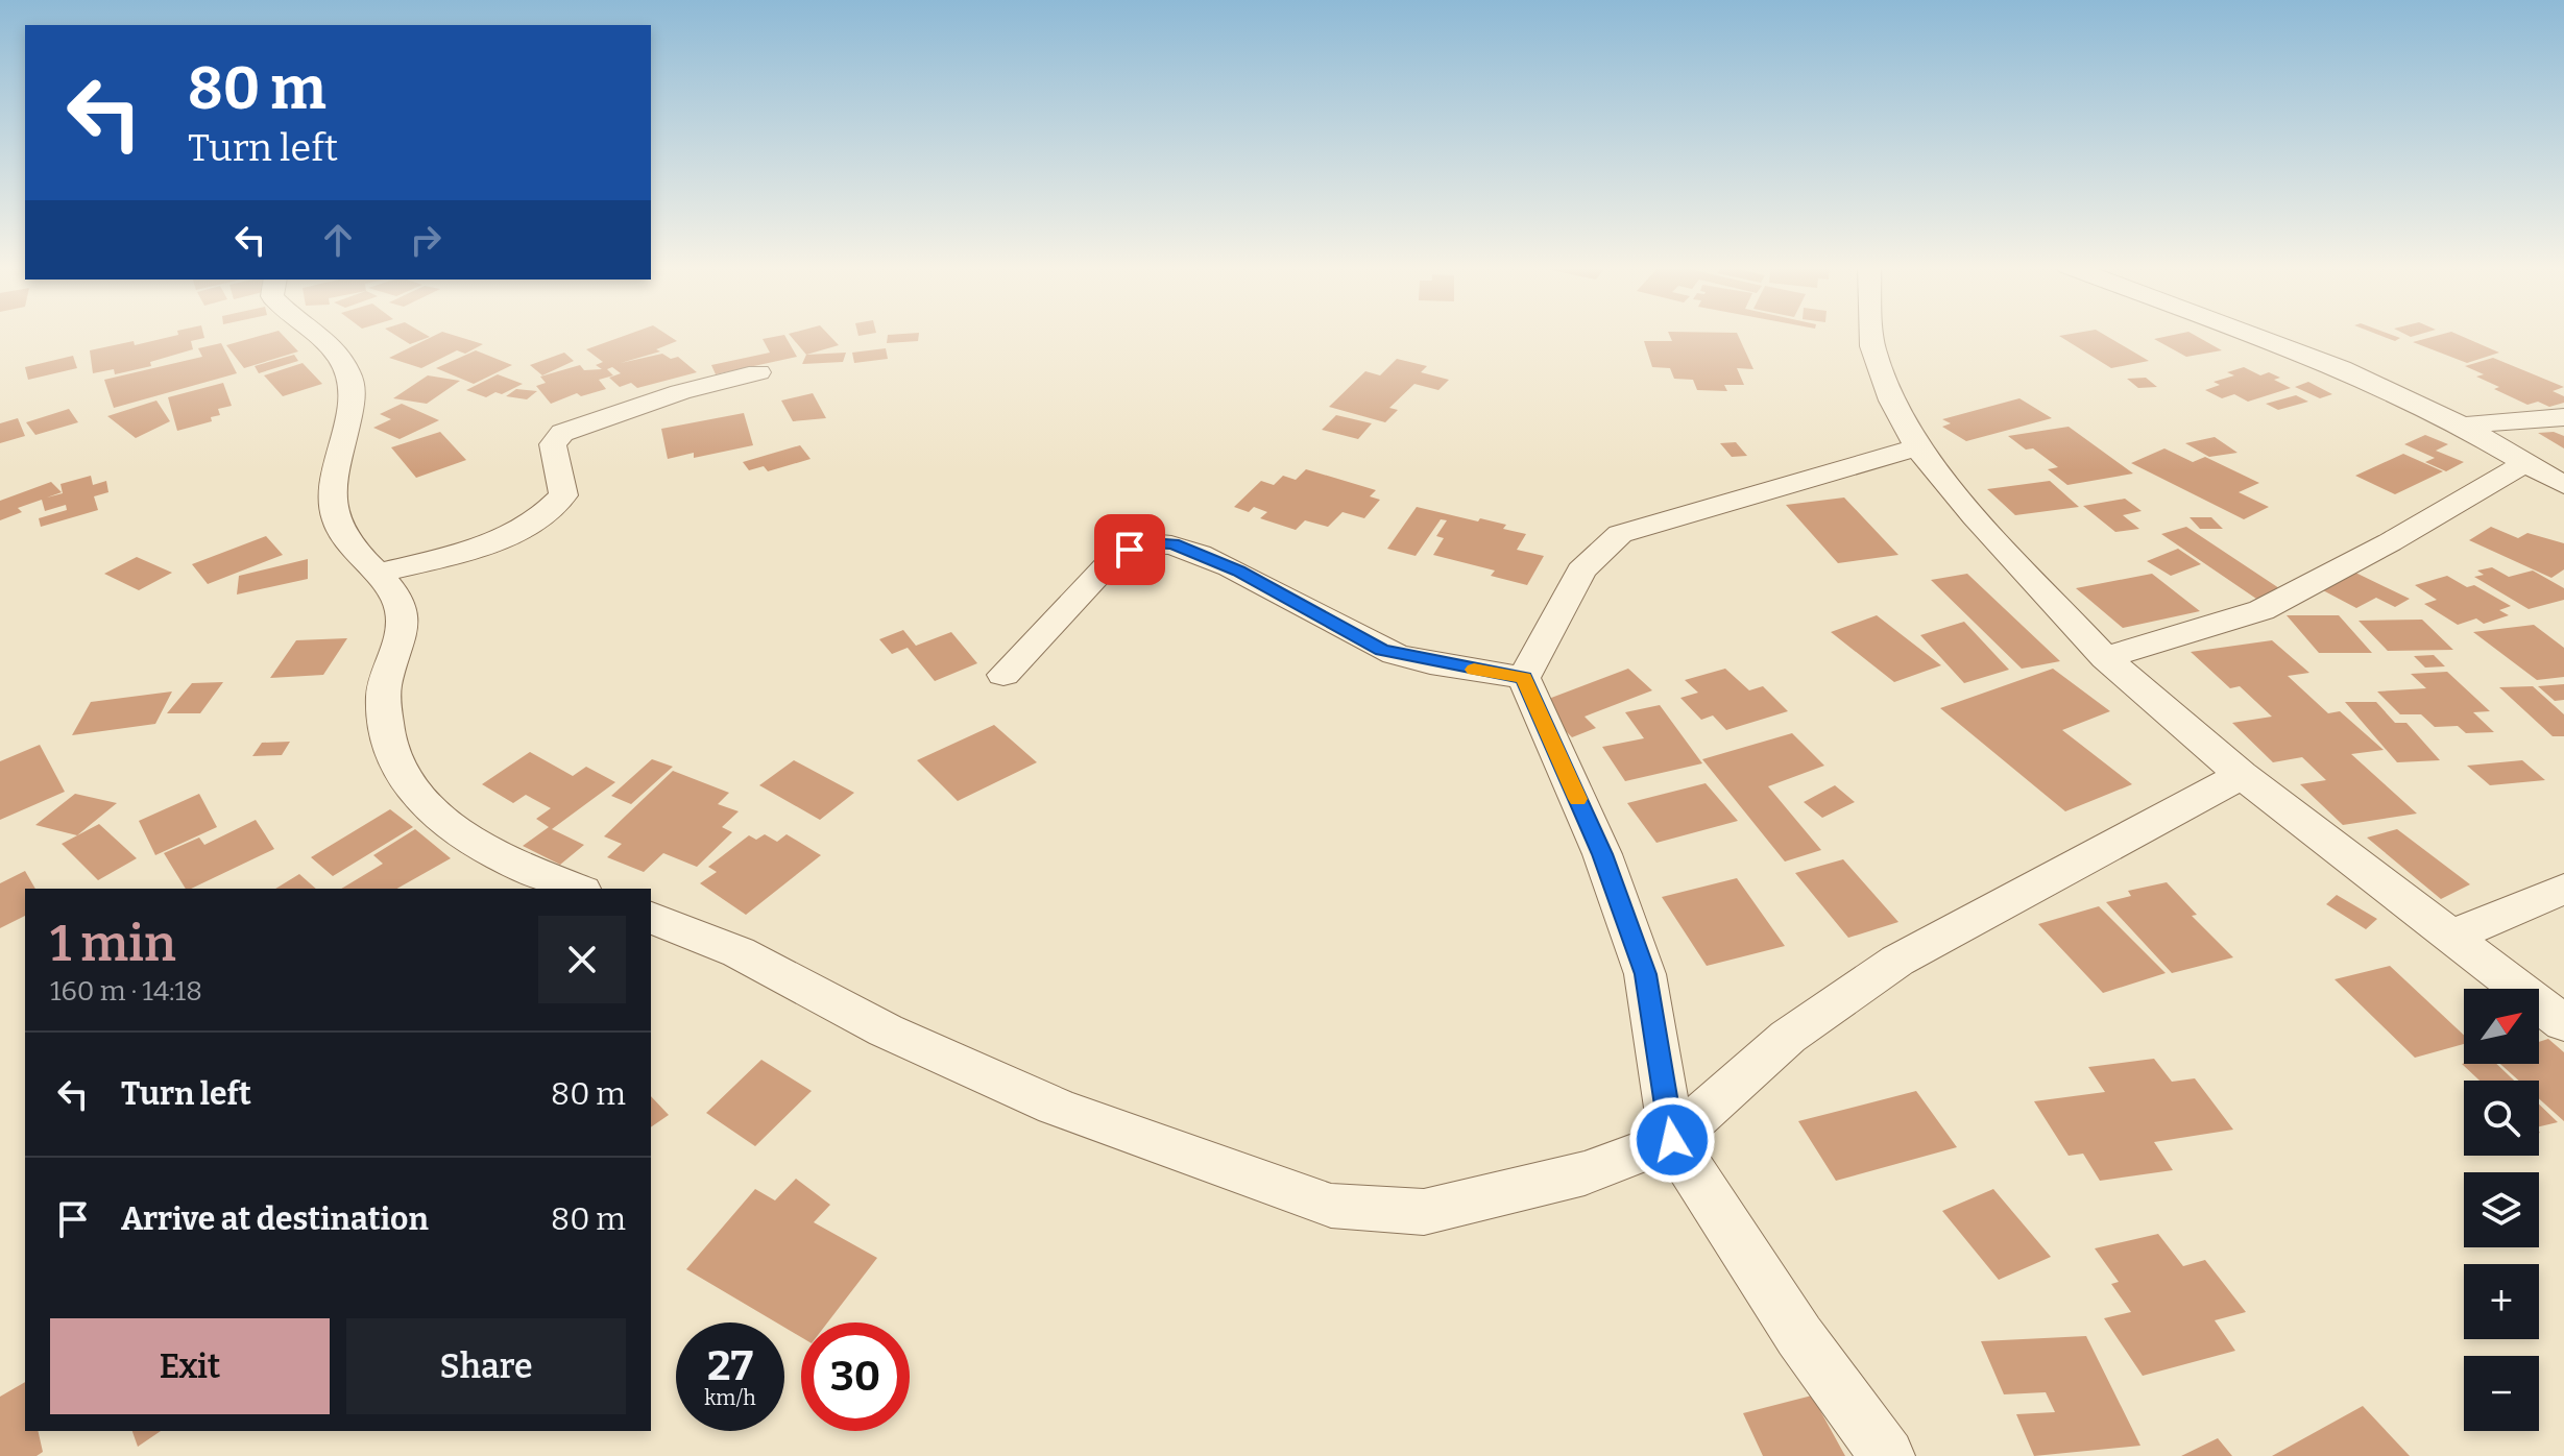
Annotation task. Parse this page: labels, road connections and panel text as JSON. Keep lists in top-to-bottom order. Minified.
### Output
{"north":"top right","page":{"turn":["80 m","Turn left"],"heading":["1 min","160 m · 14:18"],"map_buttons":["+","−"],"list":[{"name":"Turn left","value":"80 m"},{"name":"Arrive at destination","value":"80 m"}],"buttons":["Exit","Share"],"speed":"27 km/h","limit":"30"}}
